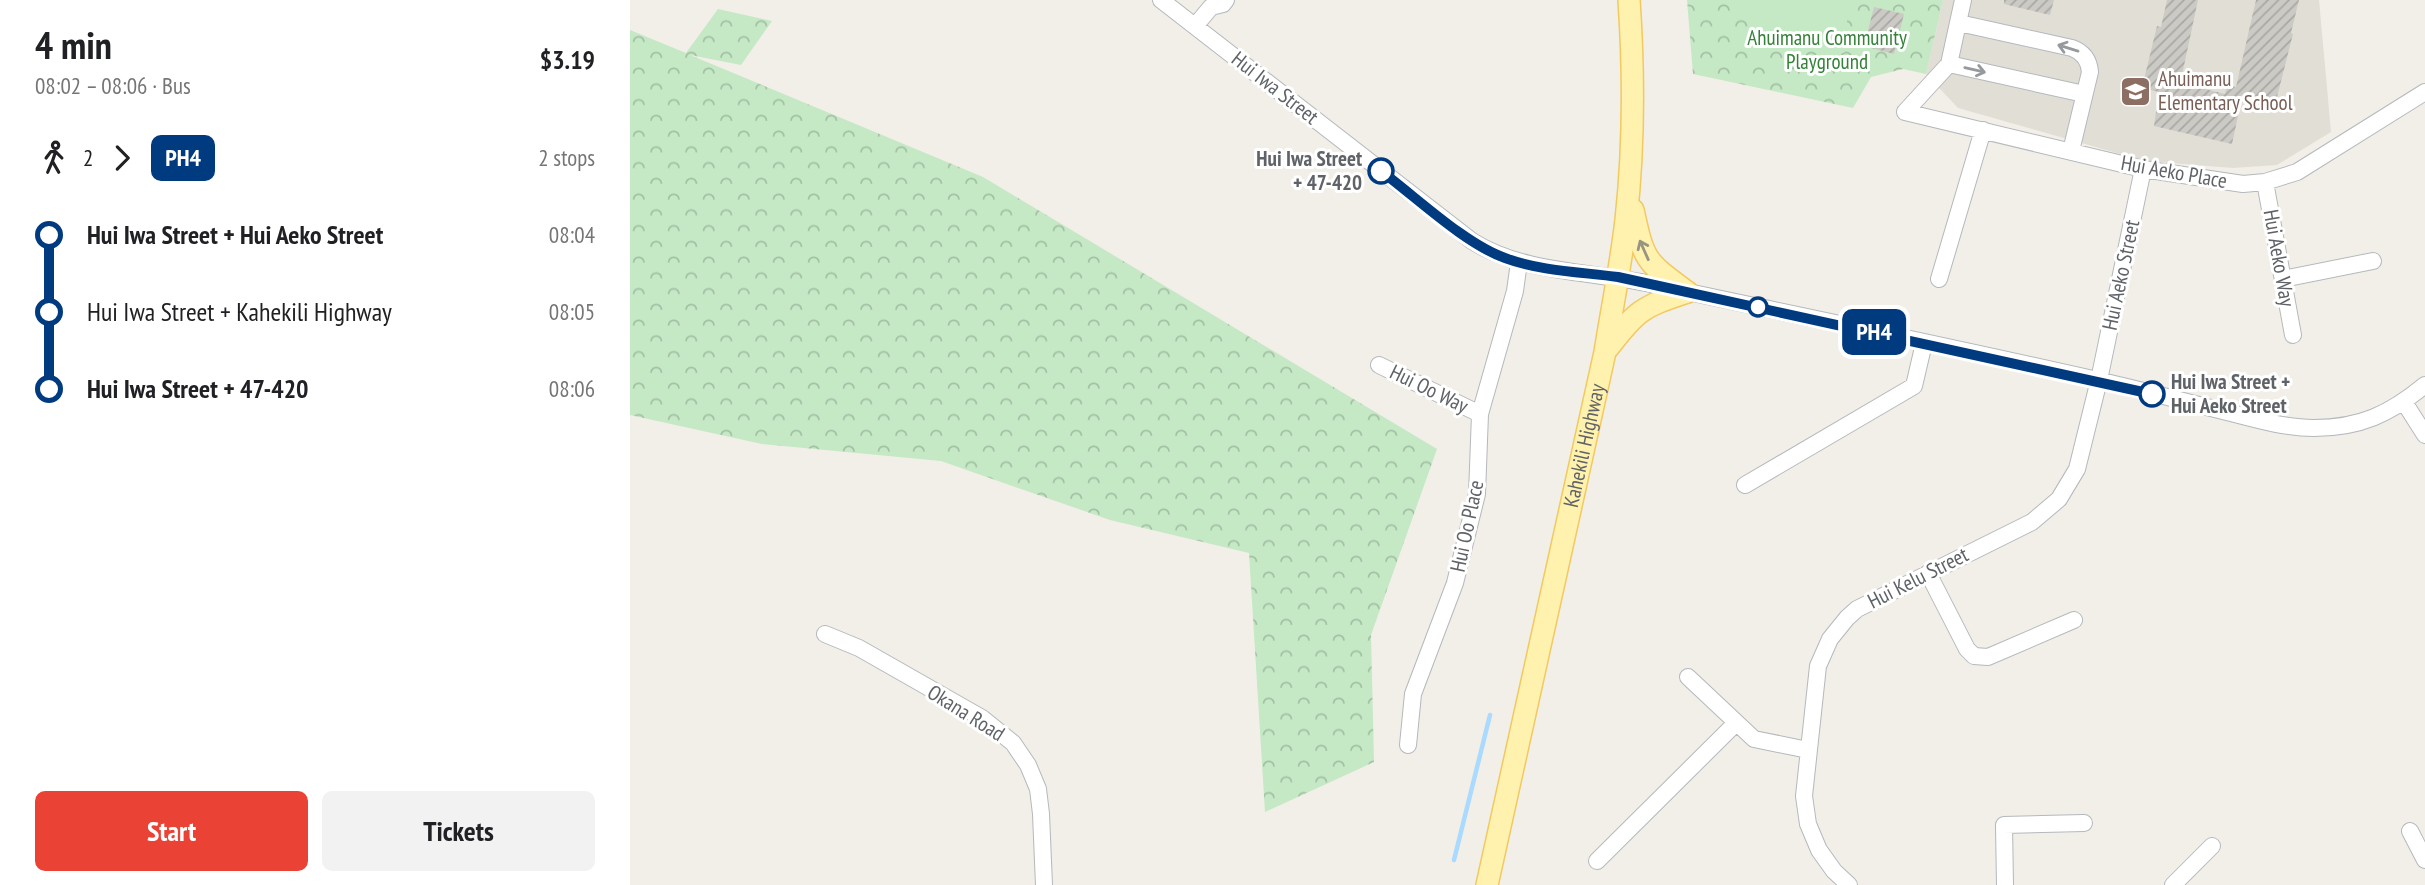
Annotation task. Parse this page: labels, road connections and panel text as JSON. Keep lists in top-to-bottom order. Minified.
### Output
{"streets":{"main road":["Kahekili Highway"],"street":["Hui Iwa Street","Hui Aeko Place","Hui Aeko Way","Hui Aeko Street","Hui Oo Way","Hui Oo Place","Hui Kelu Street","Okana Road"]},"crossings":[["Hui Iwa Street","Hui Aeko Street"],["Hui Iwa Street","Kahekili Highway"],["Hui Iwa Street","Hui Oo Place"],["Hui Iwa Street","Hui Kelu Street"],["Hui Aeko Place","Hui Aeko Way"],["Hui Aeko Place","Hui Aeko Street"],["Hui Aeko Street","Hui Kelu Street"],["Hui Oo Way","Hui Oo Place"]],"parks":["Ahuimanu Community Playground"],"places":{"school or university":["Ahuimanu Elementary School"],"other":["Hui Iwa Street + 47-420","Hui Iwa Street + Hui Aeko Street"]},"lines":["bus line PH4"],"page":{"heading":["4 min","08:02 – 08:06 · Bus","$3.19"],"on_map":"PH4","legs":["2","PH4","2 stops"],"list":[{"name":"Hui Iwa Street + Hui Aeko Street","value":"08:04"},{"name":"Hui Iwa Street + Kahekili Highway","value":"08:05"},{"name":"Hui Iwa Street + 47-420","value":"08:06"}],"buttons":["Start","Tickets"]}}
